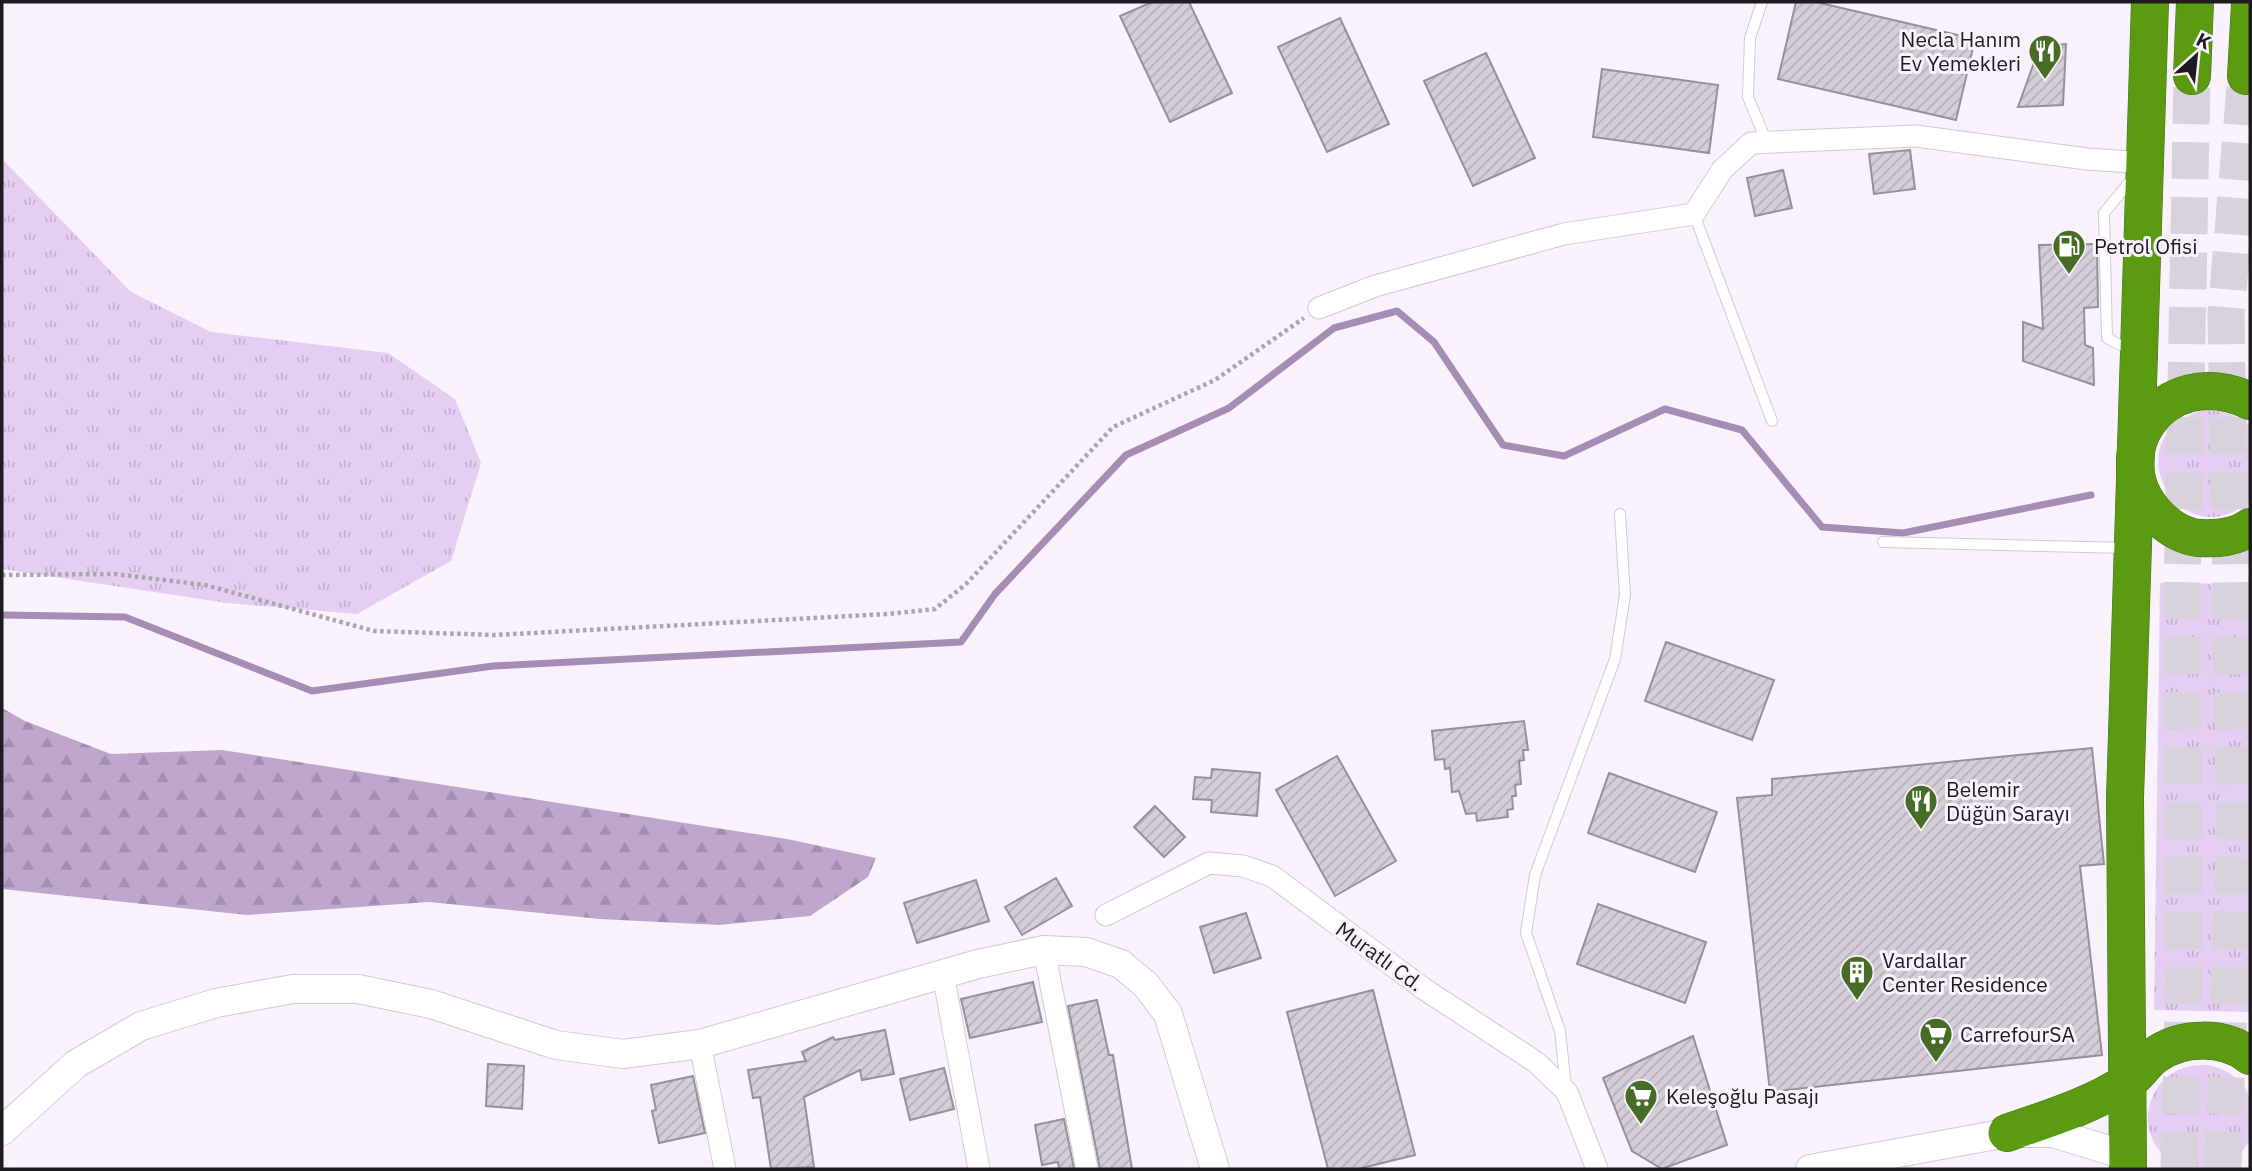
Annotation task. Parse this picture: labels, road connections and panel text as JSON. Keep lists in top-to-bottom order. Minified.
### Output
{"streets":{"street":["Muratlı Cd."]},"places":{"restaurant":["Necla Hanım Ev Yemekleri","Belemir Düğün Sarayı"],"fuel station":["Petrol Ofisi"],"building":["Vardallar Center Residence"],"supermarket":["CarrefourSA","Keleşoğlu Pasajı"]},"north":"top right"}
